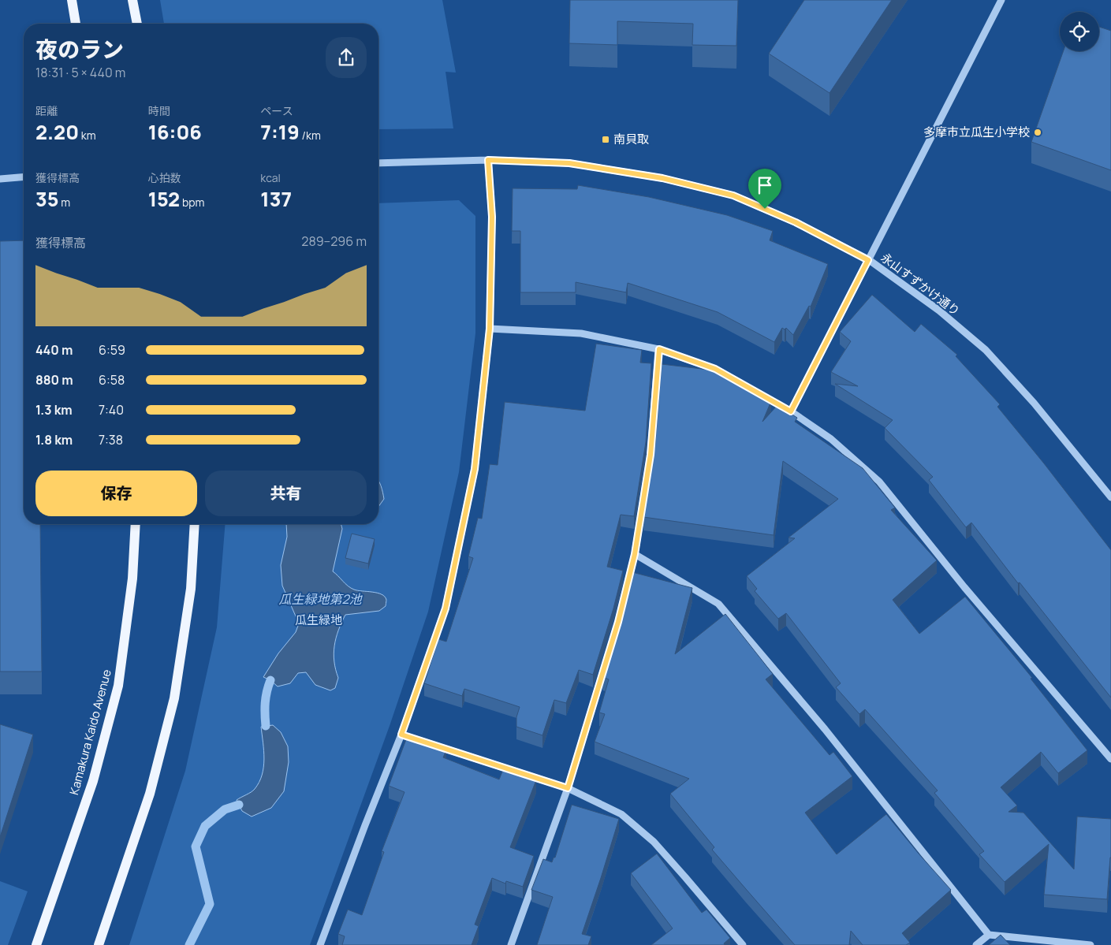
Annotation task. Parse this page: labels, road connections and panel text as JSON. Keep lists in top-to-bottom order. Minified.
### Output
{"streets":{"main road":["Kamakura Kaido Avenue"],"street":["永山すずかけ通り"]},"water":["瓜生緑地第2池"],"parks":["瓜生緑地"],"places":{"other":["多摩市立瓜生小学校"],"transit":["南貝取"]},"page":{"heading":["夜のラン","18:31 · 5 × 440 m"],"stats":[["距離","2.20 km"],["時間","16:06"],["ペース","7:19 /km"],["獲得標高","35 m"],["心拍数","152 bpm"],["kcal","137"]],"chart":["獲得標高","289–296 m"],"list":[{"name":"440 m","note":"6:59"},{"name":"880 m","note":"6:58"},{"name":"1.3 km","note":"7:40"},{"name":"1.8 km","note":"7:38"}],"buttons":["保存","共有"]}}
